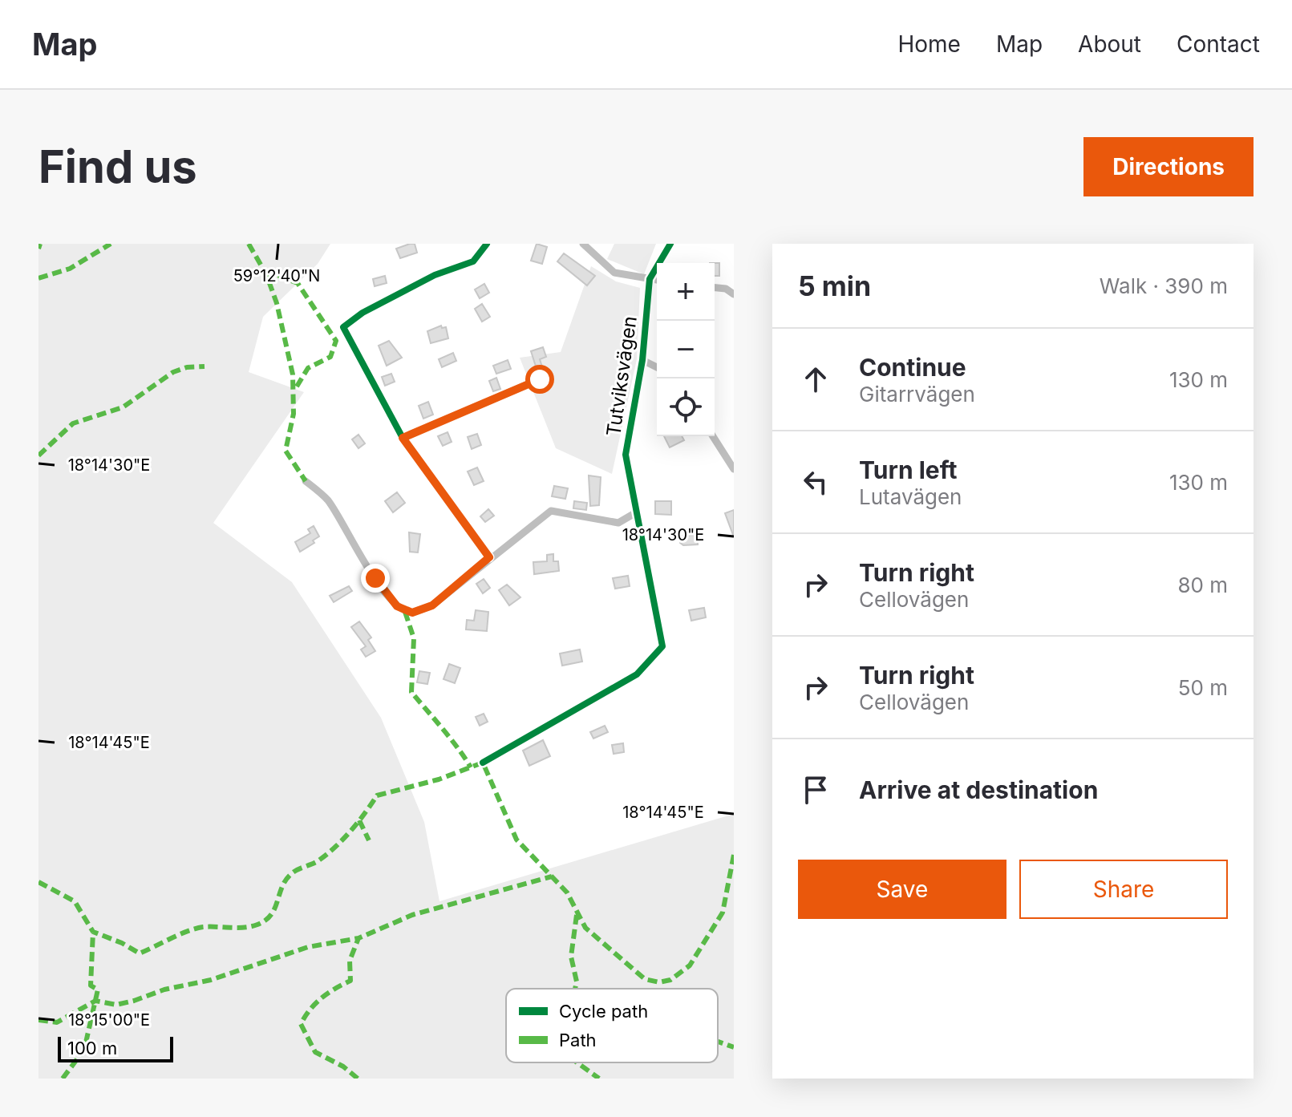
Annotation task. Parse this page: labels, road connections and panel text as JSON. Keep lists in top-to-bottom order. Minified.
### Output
{"streets":{"street":["Tutviksvägen"]},"legend":["Cycle path","Path"],"scale_bar":"100 m","page":{"header":"Map","nav":["Home","Map","About","Contact"],"buttons":["Directions",["Save","Share"]],"title":"Find us","heading":["5 min","Walk · 390 m"],"map_buttons":["+","−"],"list":[["Continue","Gitarrvägen","130 m"],["Turn left","Lutavägen","130 m"],["Turn right","Cellovägen","80 m"],["Turn right","Cellovägen","50 m"],"Arrive at destination"],"scale":"100 m"},"coordinates":["59°12'40\"N","18°14'30\"E","18°14'45\"E","18°15'00\"E"]}
